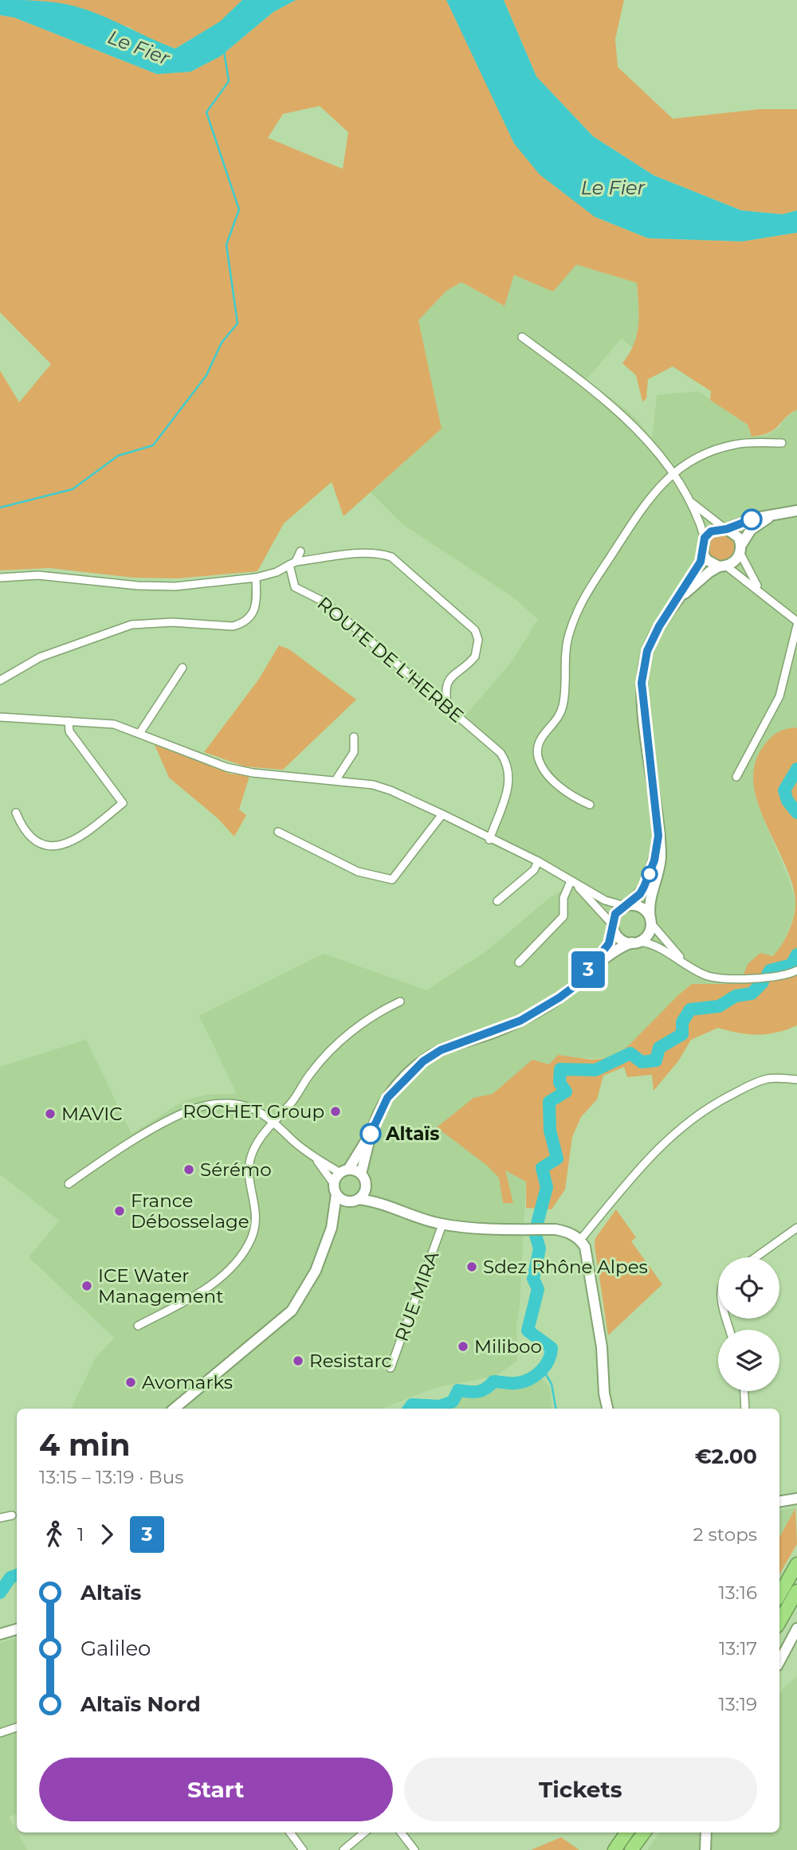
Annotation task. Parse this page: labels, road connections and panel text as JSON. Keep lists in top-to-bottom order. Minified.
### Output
{"streets":{"street":["ROUTE DE L'HERBE","RUE MIRA"]},"water":["Le Fier"],"places":["ROCHET Group","MAVIC","Altaïs","Sérémo","France Débosselage","Sdez Rhône Alpes","ICE Water Management","Miliboo","Resistarc","Avomarks"],"lines":["bus line 3"],"page":{"on_map":"3","heading":["4 min","13:15 – 13:19 · Bus","€2.00"],"legs":["1","3","2 stops"],"list":[{"name":"Altaïs","value":"13:16"},{"name":"Galileo","value":"13:17"},{"name":"Altaïs Nord","value":"13:19"}],"buttons":["Start","Tickets"]}}
